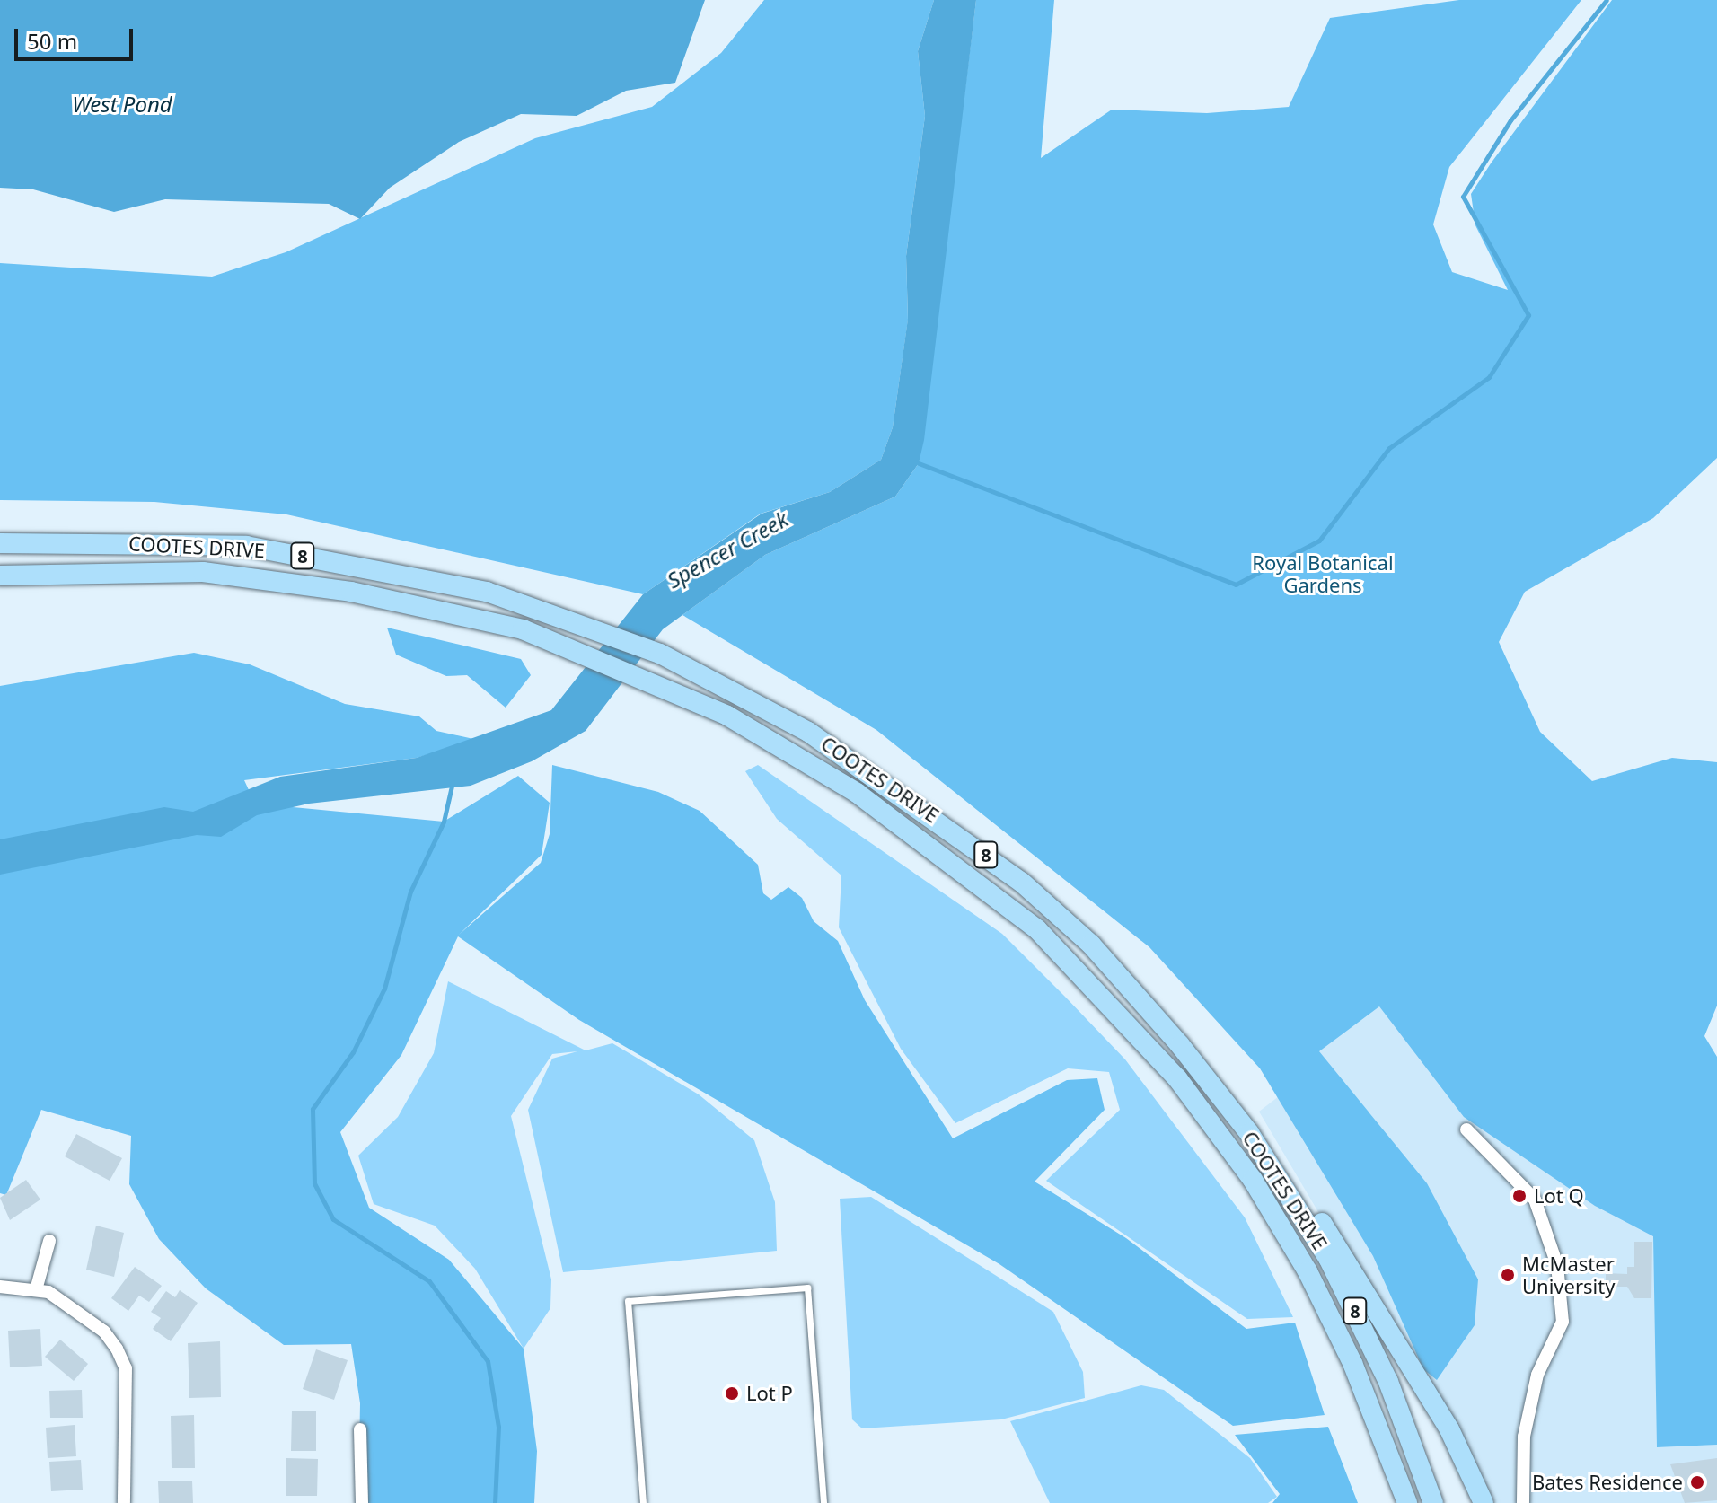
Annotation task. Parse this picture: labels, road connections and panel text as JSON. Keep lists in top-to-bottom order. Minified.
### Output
{"streets":{"main road":["COOTES DRIVE","8"]},"water":["West Pond","Spencer Creek"],"parks":["Royal Botanical Gardens"],"places":["Lot Q","McMaster University","Lot P","Bates Residence"],"scale_bar":"50 m"}
